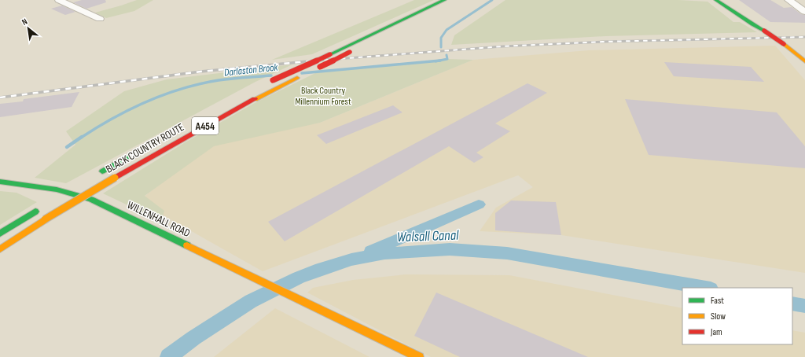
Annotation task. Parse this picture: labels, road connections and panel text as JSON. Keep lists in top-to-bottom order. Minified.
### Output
{"streets":{"main road":["A454","BLACK COUNTRY ROUTE","WILLENHALL ROAD"]},"water":["Darlaston Brook","Walsall Canal"],"parks":["Black Country Millennium Forest"],"legend":["Fast","Slow","Jam"],"north":"top left"}
